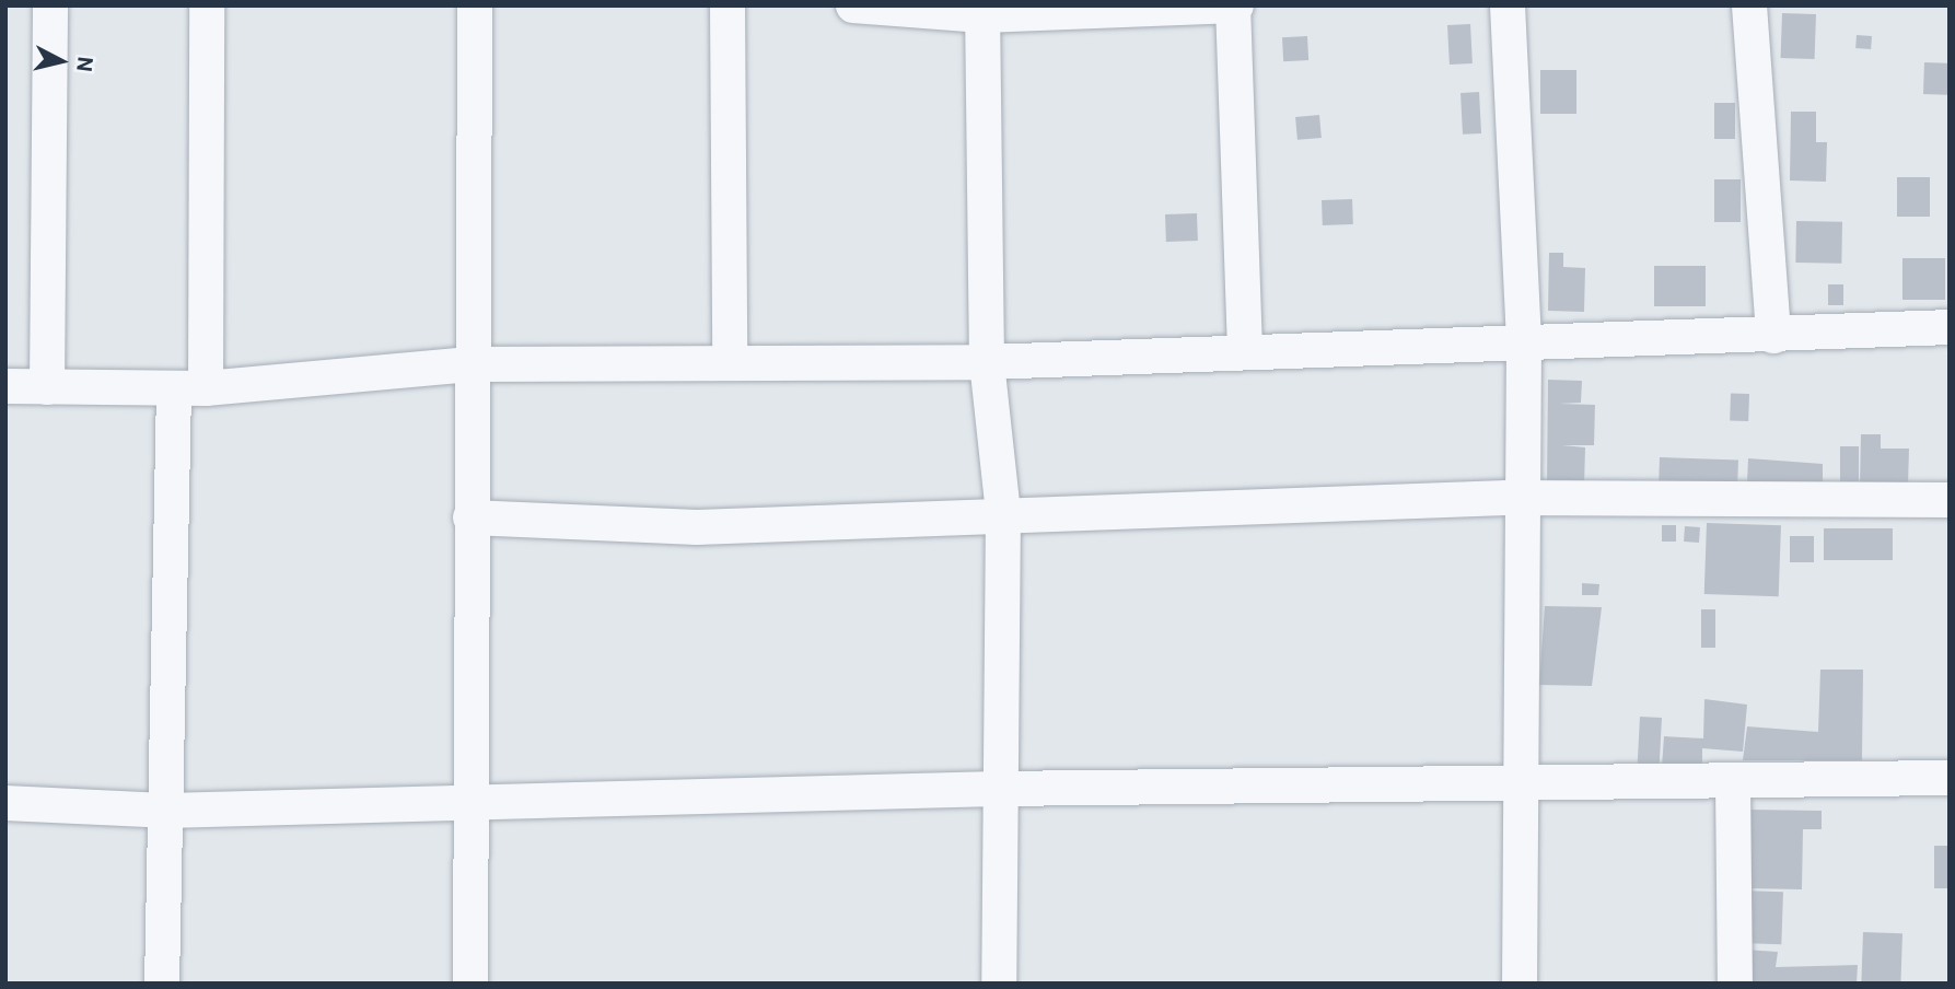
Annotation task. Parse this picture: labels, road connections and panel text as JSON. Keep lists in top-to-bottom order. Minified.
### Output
{"north":"right"}
